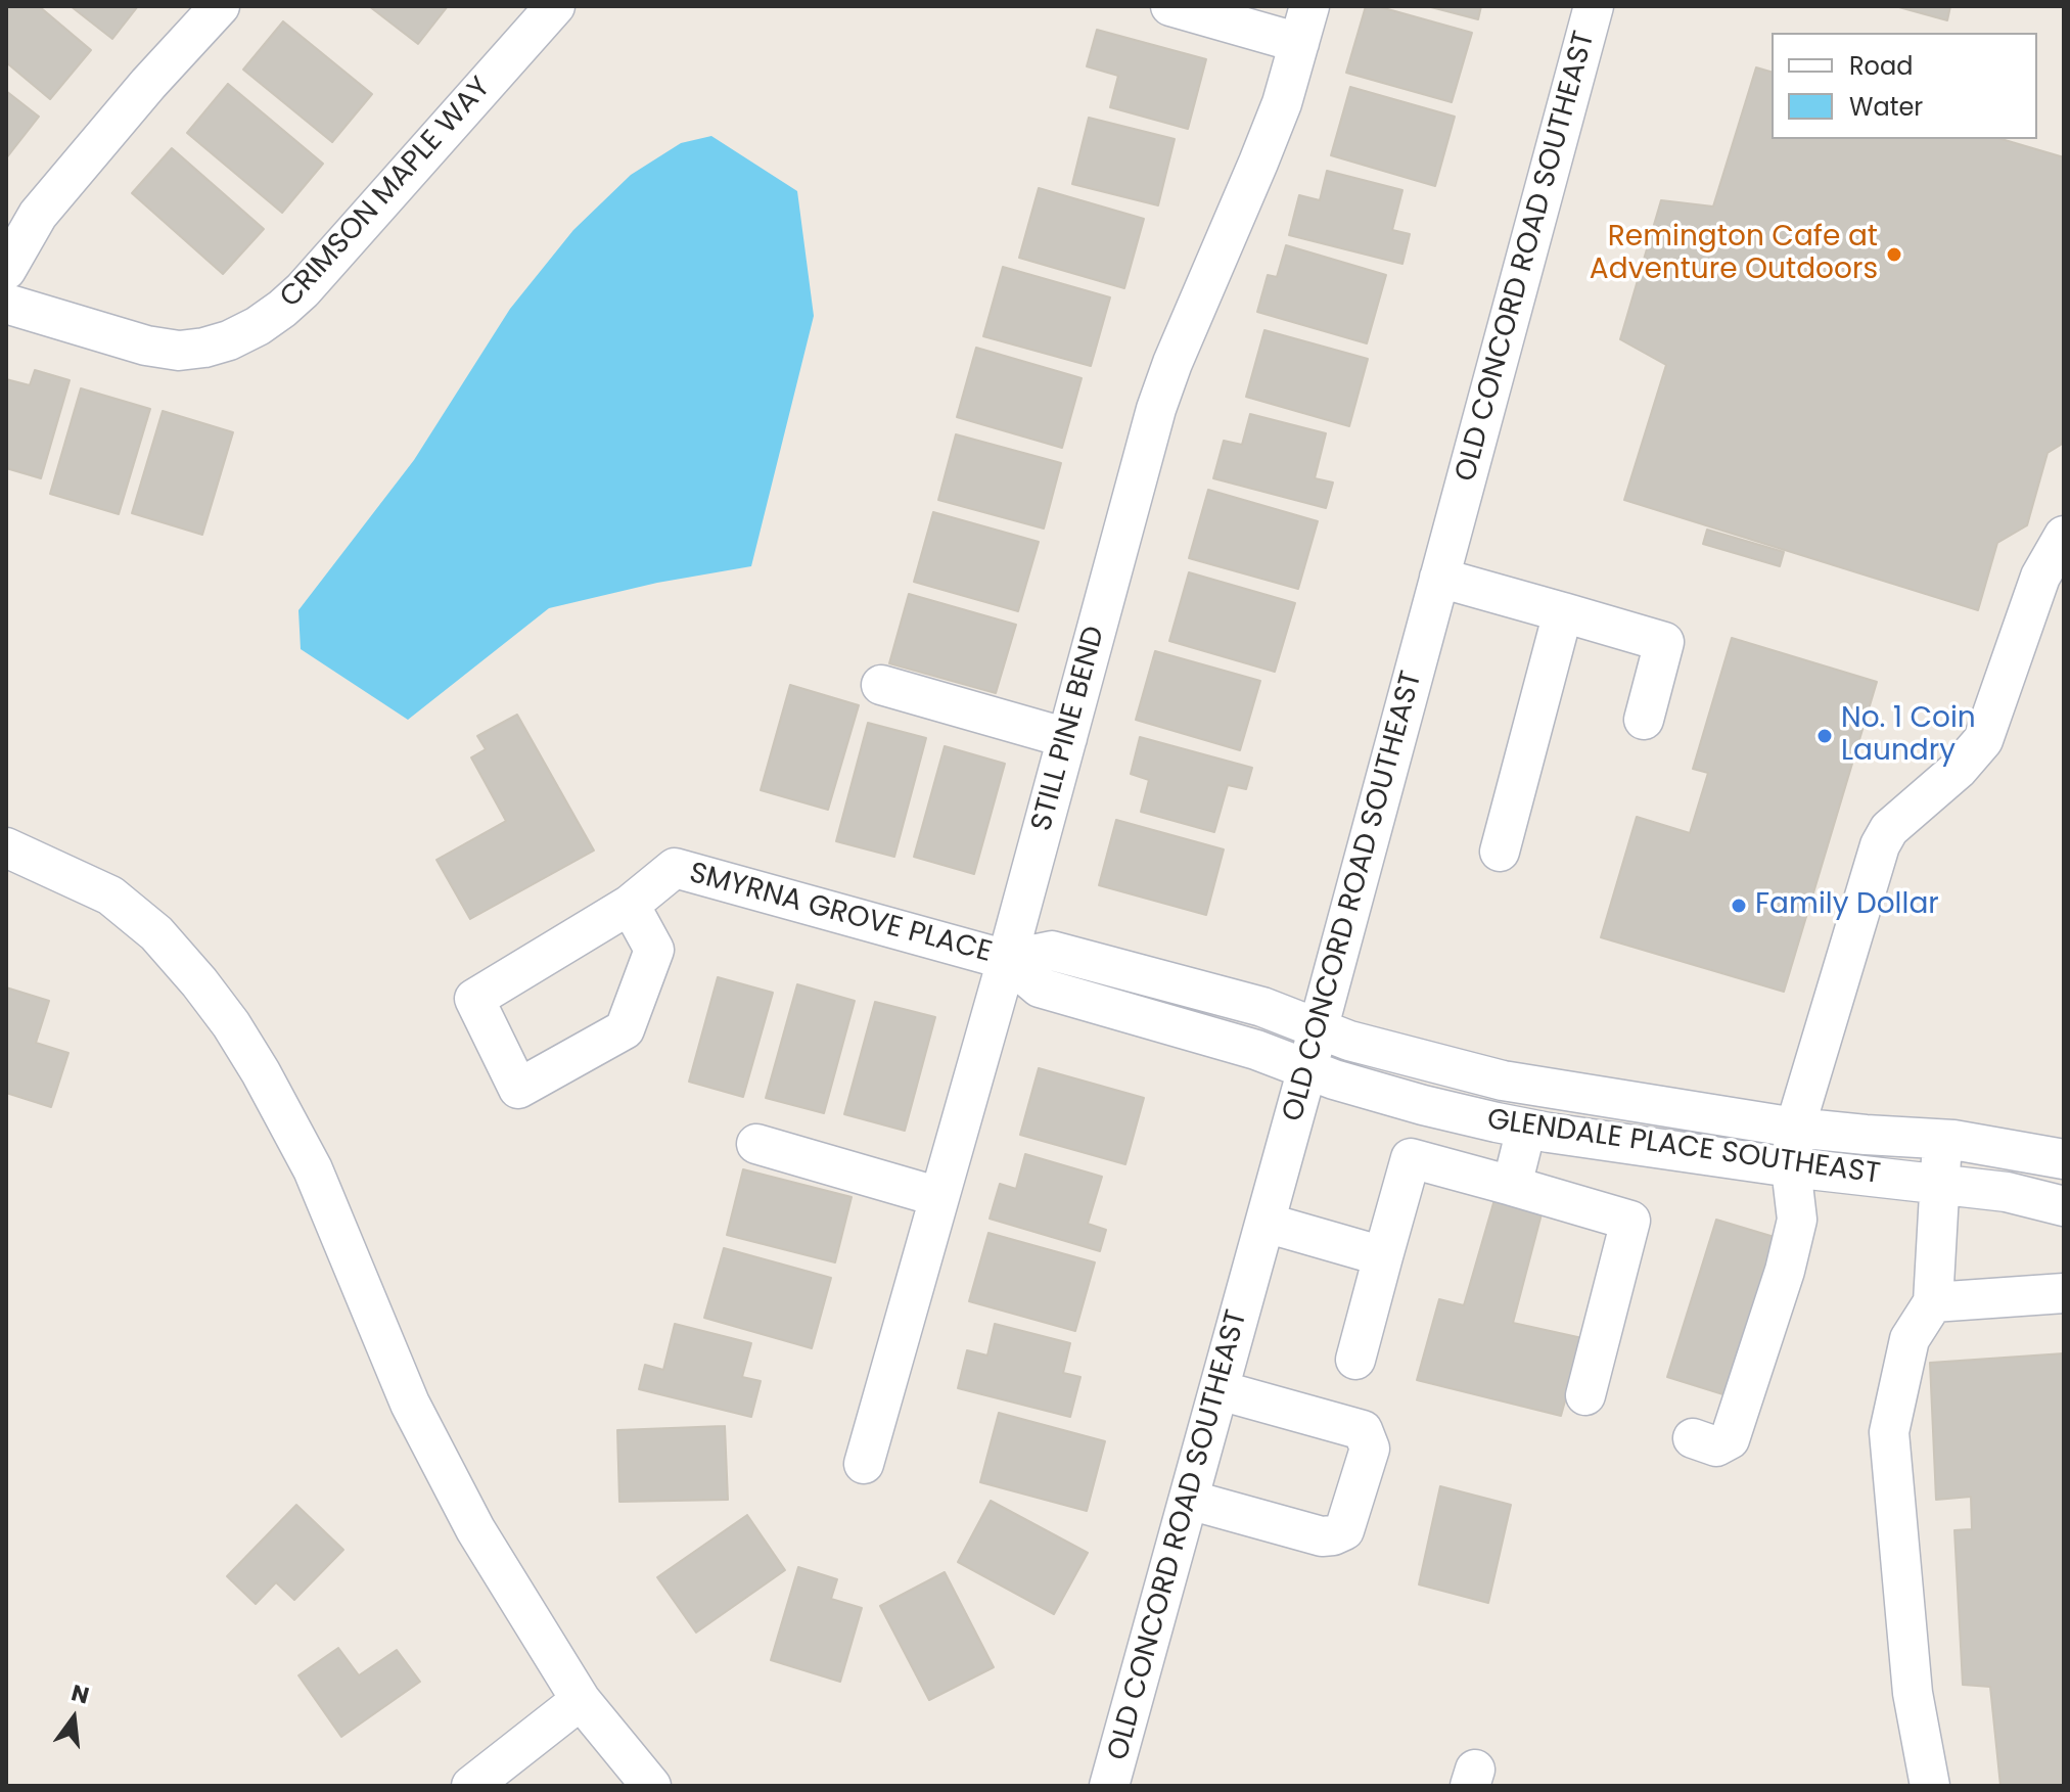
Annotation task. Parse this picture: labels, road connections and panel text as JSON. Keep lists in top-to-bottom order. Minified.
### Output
{"streets":{"street":["CRIMSON MAPLE WAY","OLD CONCORD ROAD SOUTHEAST","STILL PINE BEND","SMYRNA GROVE PLACE","GLENDALE PLACE SOUTHEAST"]},"crossings":[["OLD CONCORD ROAD SOUTHEAST","SMYRNA GROVE PLACE"],["OLD CONCORD ROAD SOUTHEAST","GLENDALE PLACE SOUTHEAST"],["STILL PINE BEND","SMYRNA GROVE PLACE"],["SMYRNA GROVE PLACE","GLENDALE PLACE SOUTHEAST"]],"places":["Remington Cafe at Adventure Outdoors","No. 1 Coin Laundry","Family Dollar"],"legend":["Road","Water"],"north":"top"}
